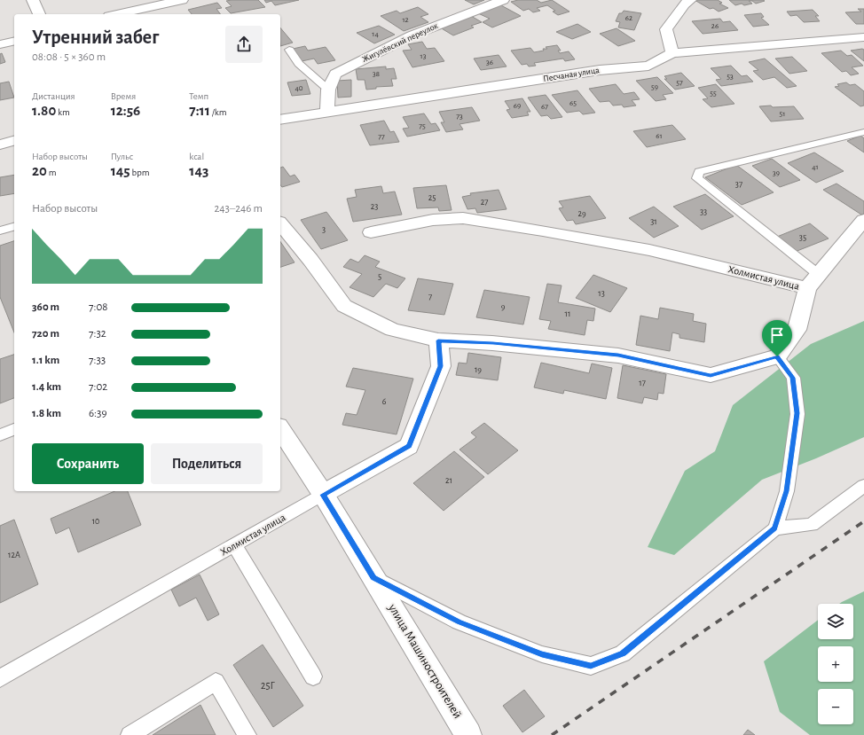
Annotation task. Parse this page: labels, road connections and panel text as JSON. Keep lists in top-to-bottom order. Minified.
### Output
{"streets":{"street":["Жигулёвский переулок","Песчаная улица","Холмистая улица","улица Машиностроителей"]},"crossings":[["Жигулёвский переулок","Песчаная улица"],["Холмистая улица","улица Машиностроителей"]],"house_numbers":["62","12","26","14","13","36","38","53","57","59","40","55","65","69","67","51","73","75","61","77","41","39","37","25","27","23","33","29","31","3","35","5","13","7","9","11","19","17","6","21","10","12А","25Г"],"page":{"heading":["Утренний забег","08:08 · 5 × 360 m"],"stats":[["Дистанция","1.80 km"],["Время","12:56"],["Темп","7:11 /km"],["Набор высоты","20 m"],["Пульс","145 bpm"],["kcal","143"]],"chart":["Набор высоты","243–246 m"],"list":[{"name":"360 m","note":"7:08"},{"name":"720 m","note":"7:32"},{"name":"1.1 km","note":"7:33"},{"name":"1.4 km","note":"7:02"},{"name":"1.8 km","note":"6:39"}],"buttons":["Сохранить","Поделиться"],"map_buttons":["+","−"]}}
